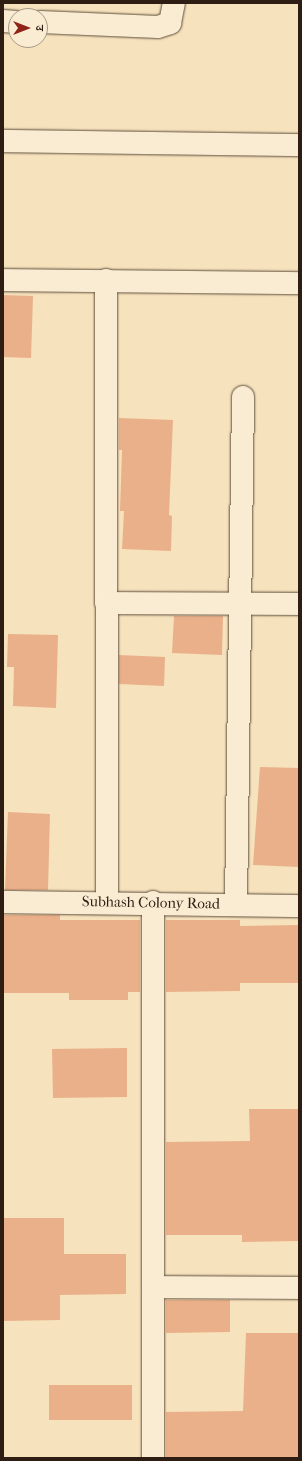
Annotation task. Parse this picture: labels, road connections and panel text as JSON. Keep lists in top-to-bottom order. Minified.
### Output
{"streets":{"street":["Subhash Colony Road"]},"north":"right"}
